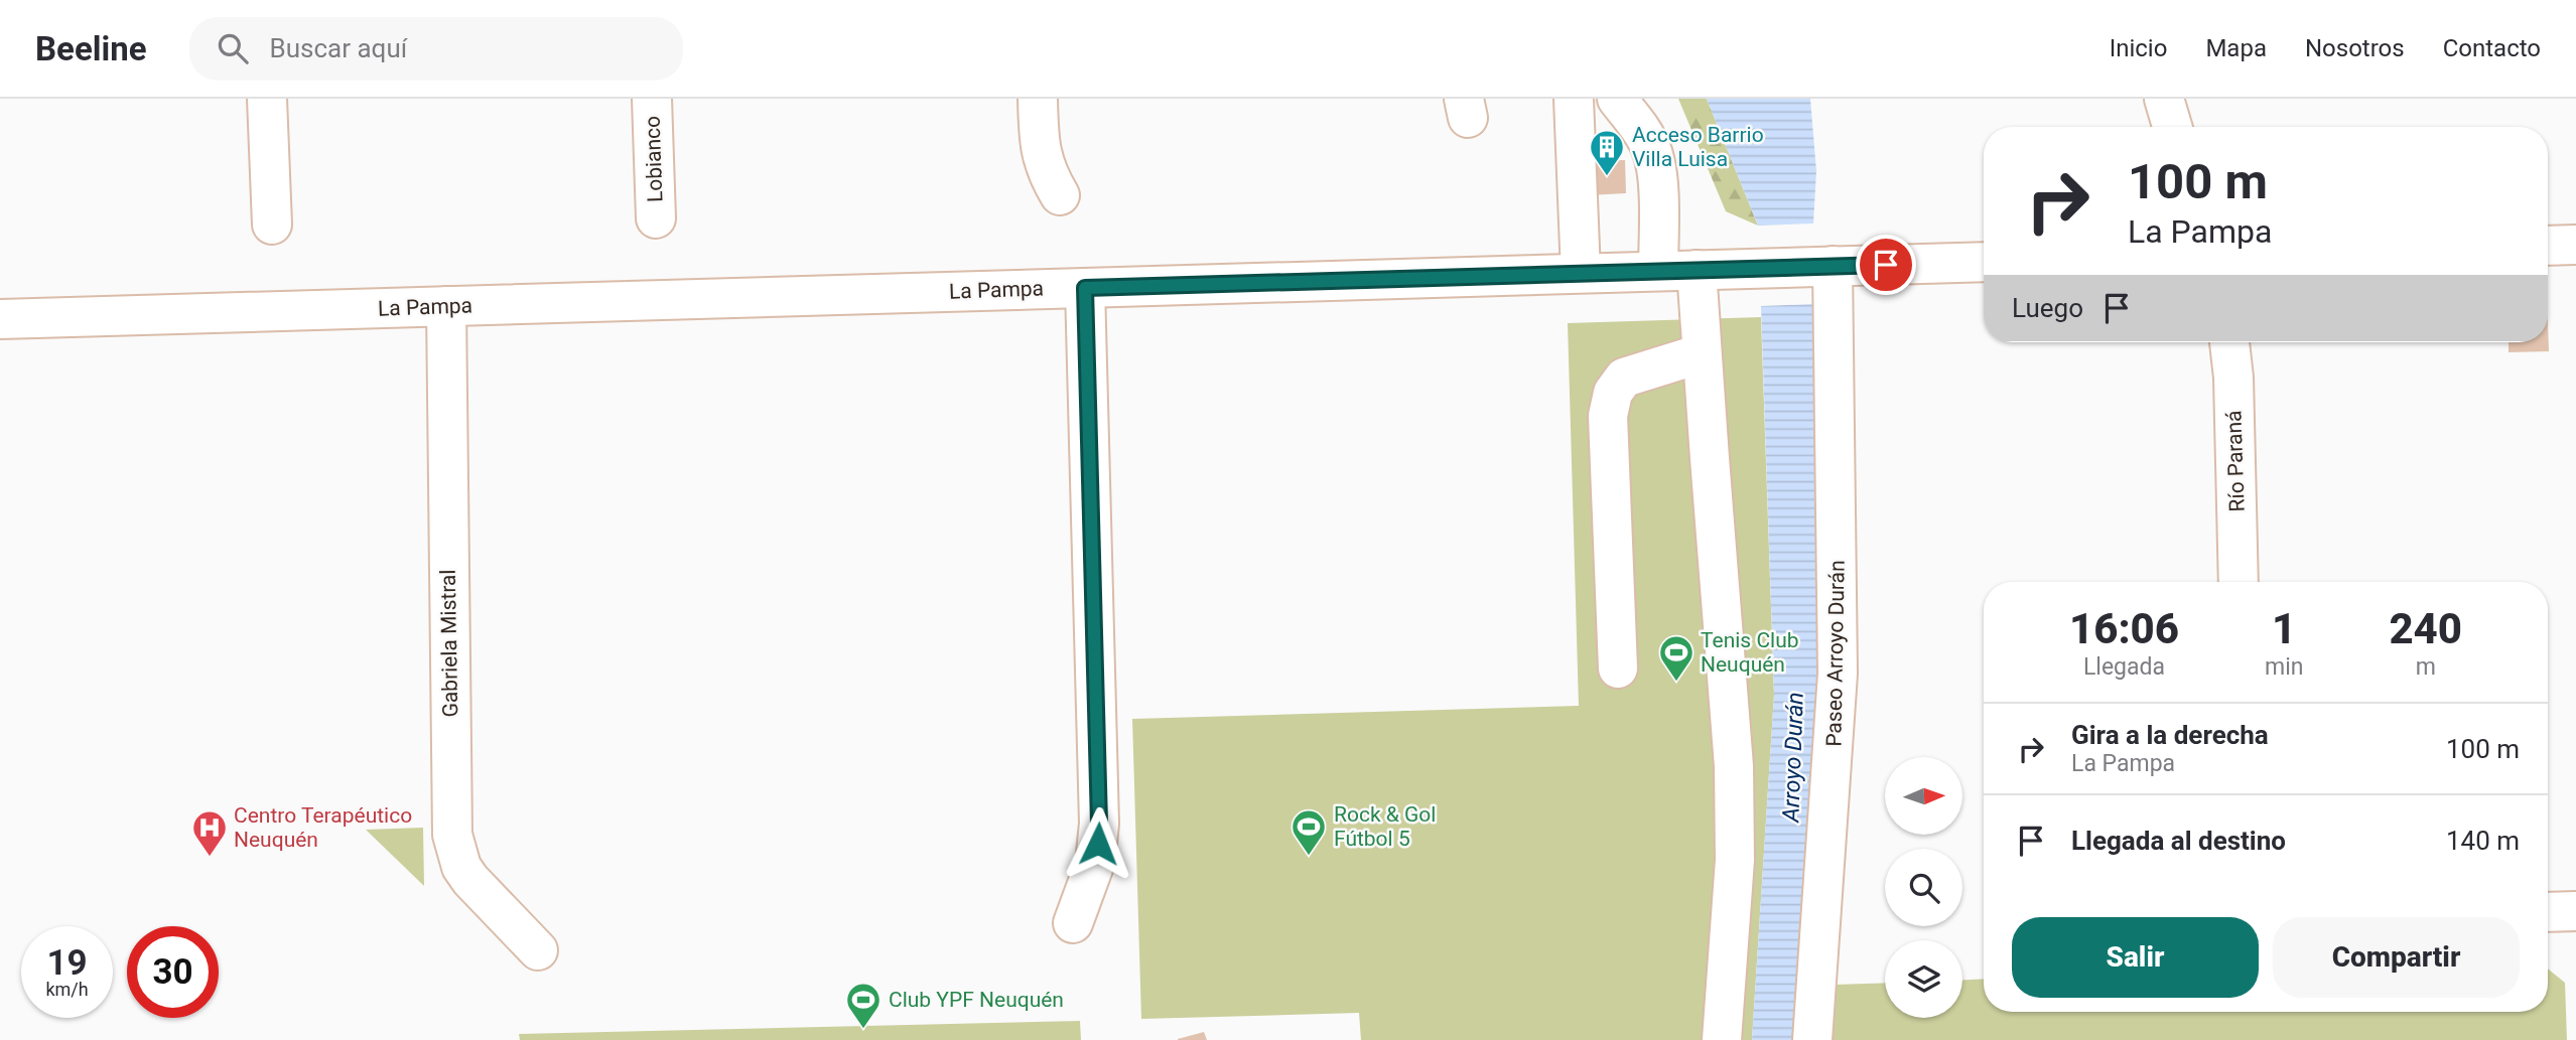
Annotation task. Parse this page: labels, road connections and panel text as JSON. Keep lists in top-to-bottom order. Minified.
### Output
{"streets":{"street":["Lobianco","La Pampa","Río Paraná","Gabriela Mistral","Paseo Arroyo Durán"]},"crossings":[["La Pampa","Gabriela Mistral"],["La Pampa","Paseo Arroyo Durán"]],"water":["Arroyo Durán"],"places":{"building":["Acceso Barrio Villa Luisa"],"sports":["Tenis Club Neuquén","Rock & Gol Fútbol 5","Club YPF Neuquén"],"hospital":["Centro Terapéutico Neuquén"]},"north":"right","page":{"header":"Beeline","search":"Buscar aquí","nav":["Inicio","Mapa","Nosotros","Contacto"],"turn":["100 m","La Pampa"],"then":"Luego","eta":["16:06","Llegada","1","min","240","m"],"list":[{"name":"Gira a la derecha","note":"La Pampa","value":"100 m"},{"name":"Llegada al destino","value":"140 m"}],"buttons":["Salir","Compartir"],"speed":"19 km/h","limit":"30"}}
